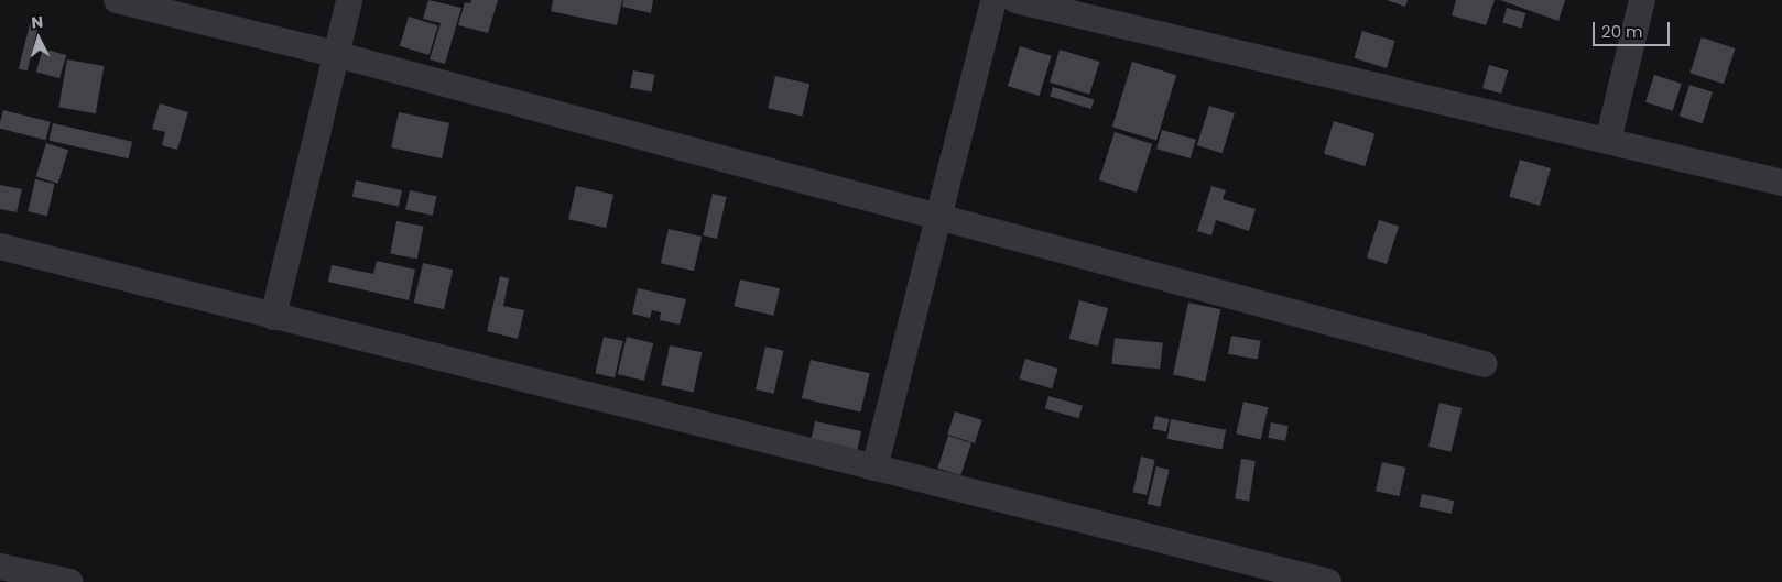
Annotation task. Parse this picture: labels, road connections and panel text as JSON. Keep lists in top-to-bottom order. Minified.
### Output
{"scale_bar":"20 m","north":"top"}
